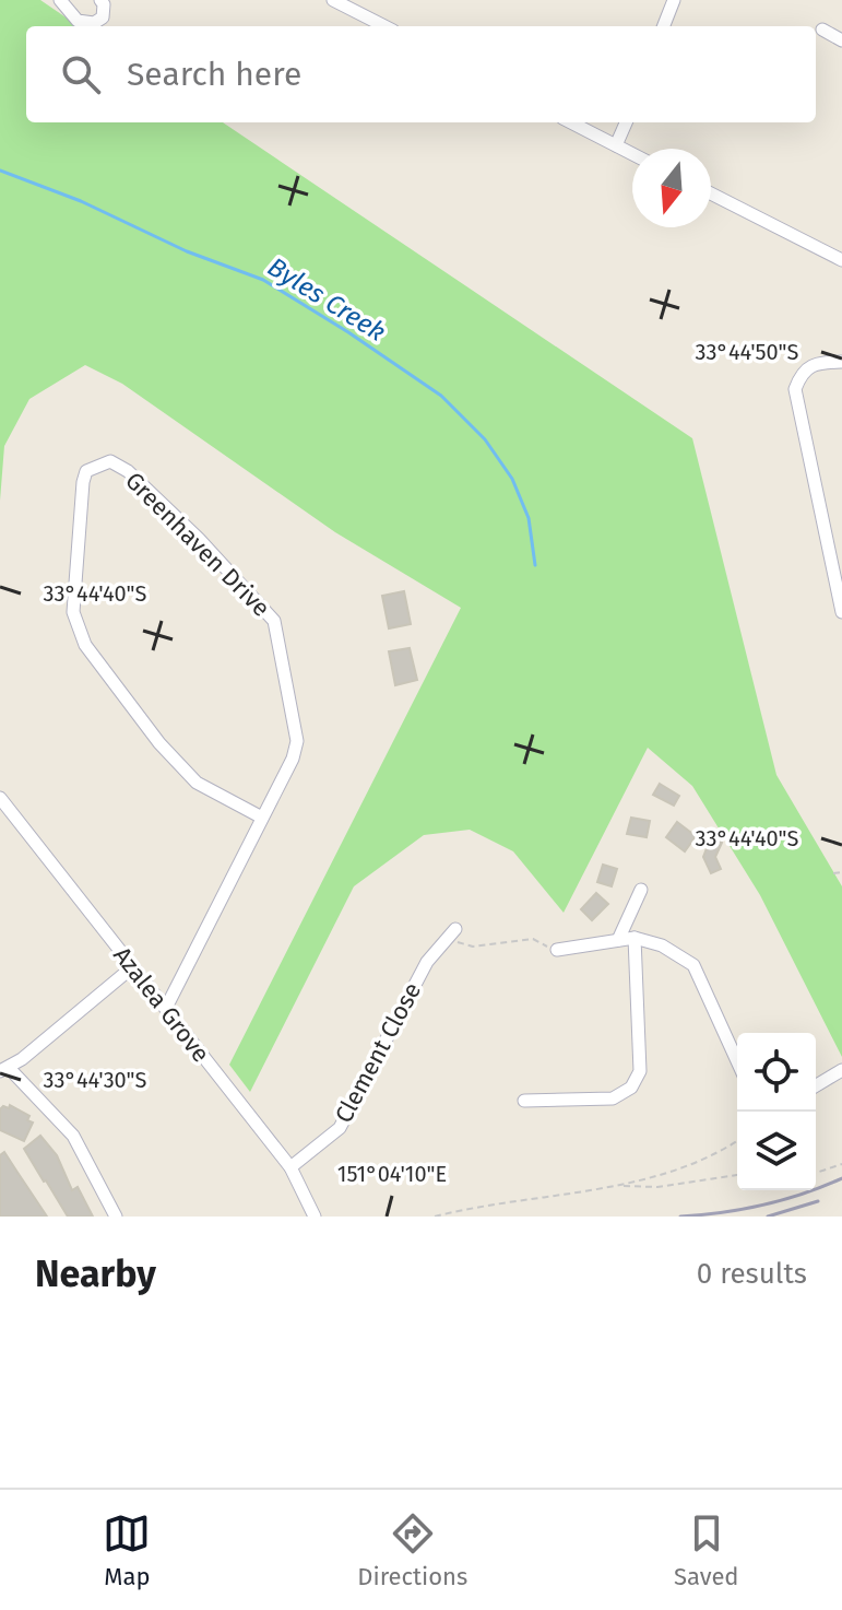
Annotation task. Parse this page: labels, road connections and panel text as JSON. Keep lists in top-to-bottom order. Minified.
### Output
{"streets":{"street":["Greenhaven Drive","Azalea Grove","Clement Close"]},"crossings":[["Greenhaven Drive","Azalea Grove"],["Azalea Grove","Clement Close"]],"water":["Byles Creek"],"north":"bottom","page":{"search":"Search here","heading":["Nearby","0 results"],"nav":["Map","Directions","Saved"]},"coordinates":["33°44'50\"S","33°44'40\"S","33°44'30\"S","151°04'10\"E"]}
